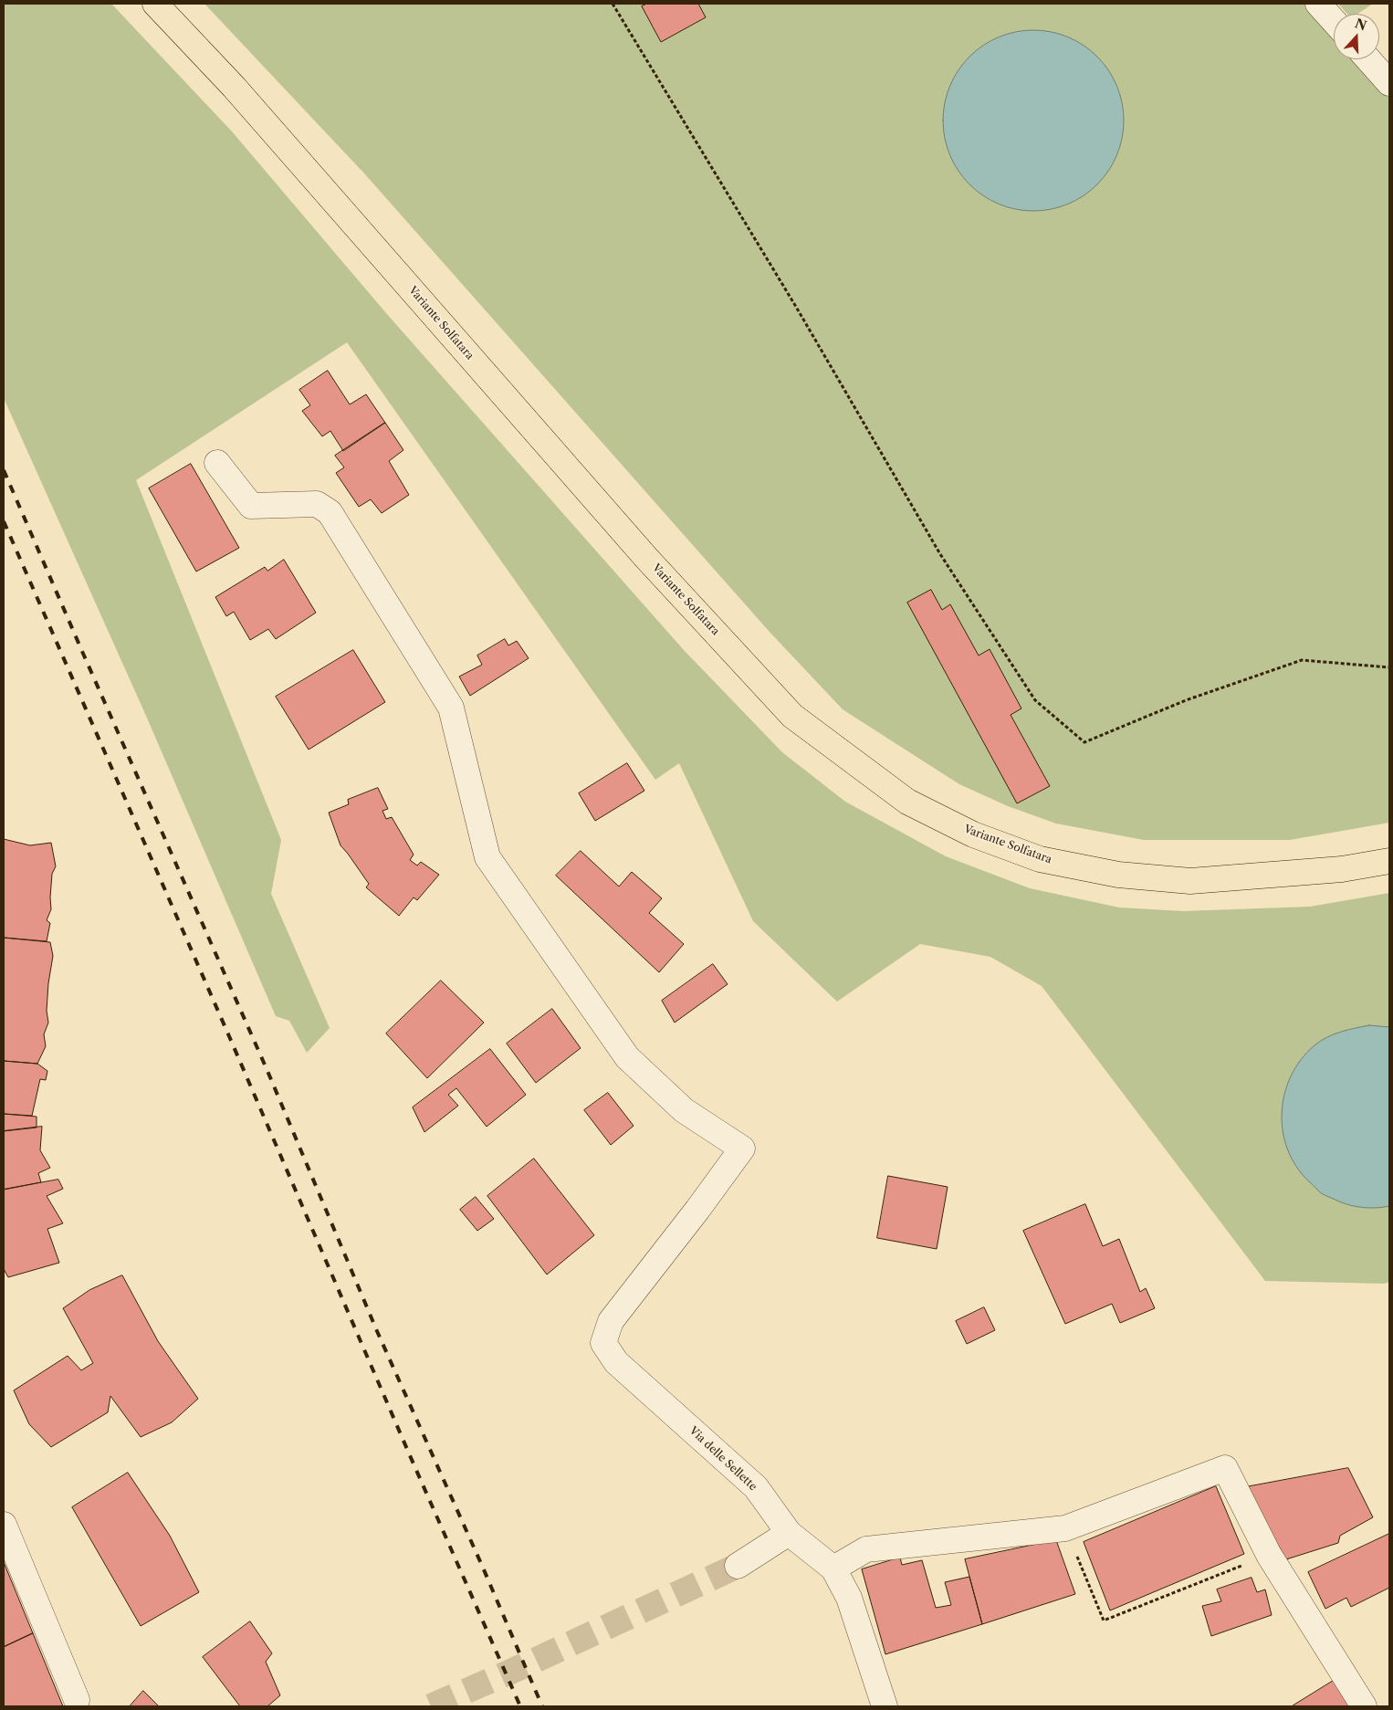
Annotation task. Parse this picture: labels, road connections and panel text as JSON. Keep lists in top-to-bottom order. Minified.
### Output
{"streets":{"main road":["Variante Solfatara"],"street":["Via delle Sellette"]},"north":"top"}
